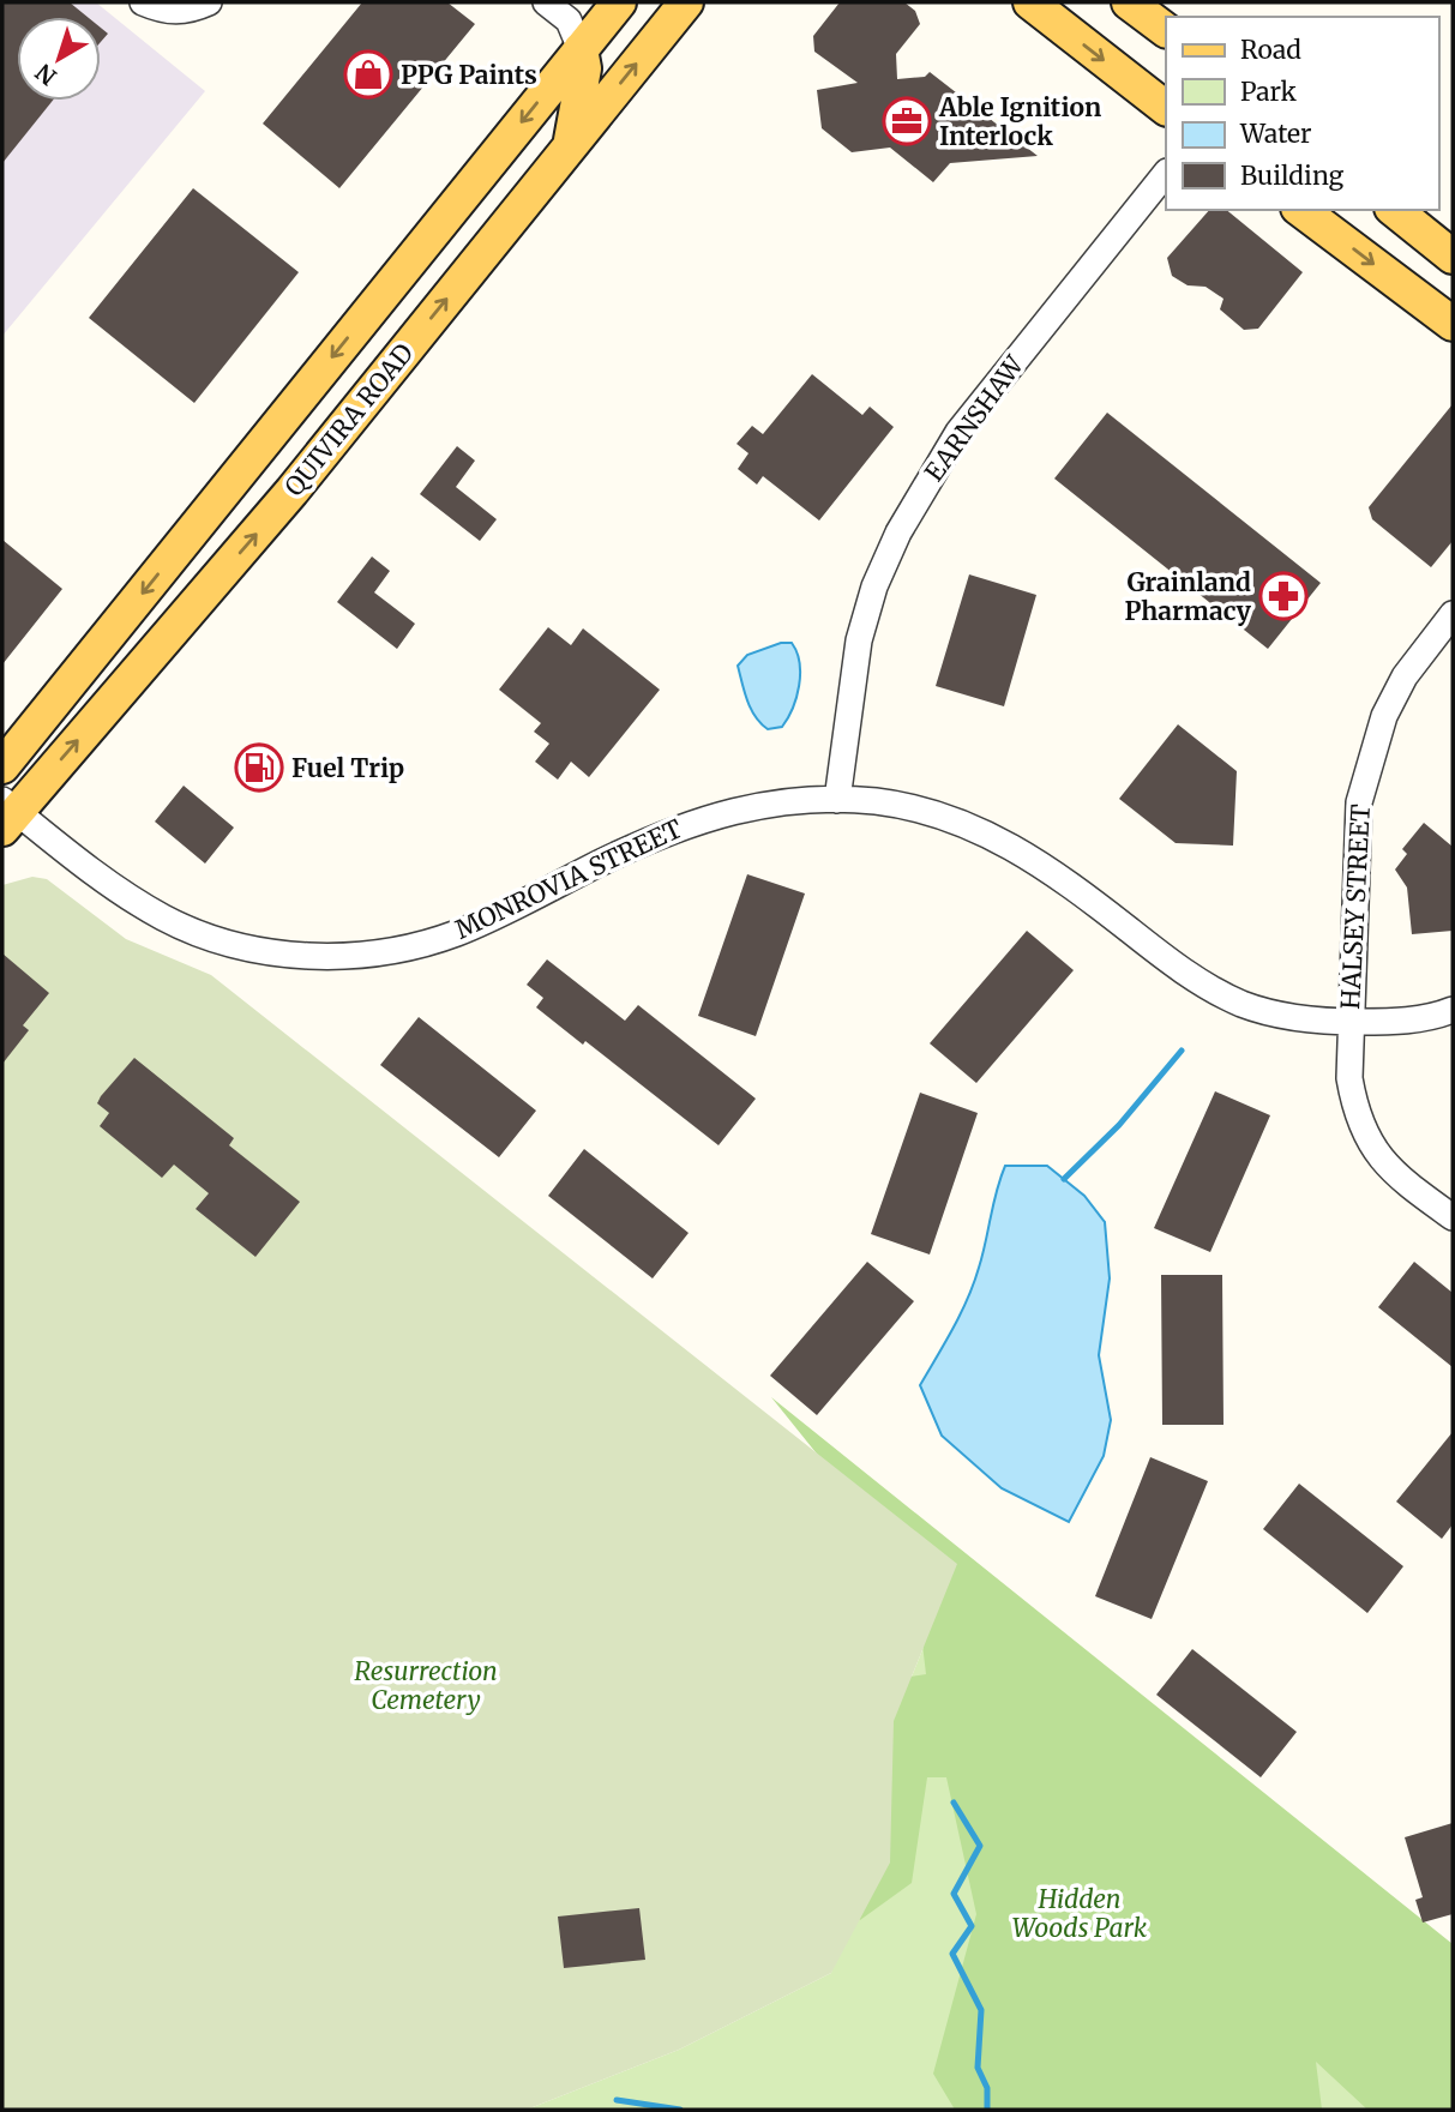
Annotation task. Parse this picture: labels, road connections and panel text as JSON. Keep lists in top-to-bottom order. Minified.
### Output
{"streets":{"main road":["QUIVIRA ROAD"],"street":["EARNSHAW","MONROVIA STREET","HALSEY STREET"]},"crossings":[["EARNSHAW","MONROVIA STREET"],["QUIVIRA ROAD","MONROVIA STREET"],["MONROVIA STREET","HALSEY STREET"]],"parks":["Resurrection Cemetery","Hidden Woods Park"],"places":{"shop":["PPG Paints"],"office":["Able Ignition Interlock"],"pharmacy":["Grainland Pharmacy"],"fuel station":["Fuel Trip"]},"legend":["Road","Park","Water","Building"],"north":"bottom left"}
